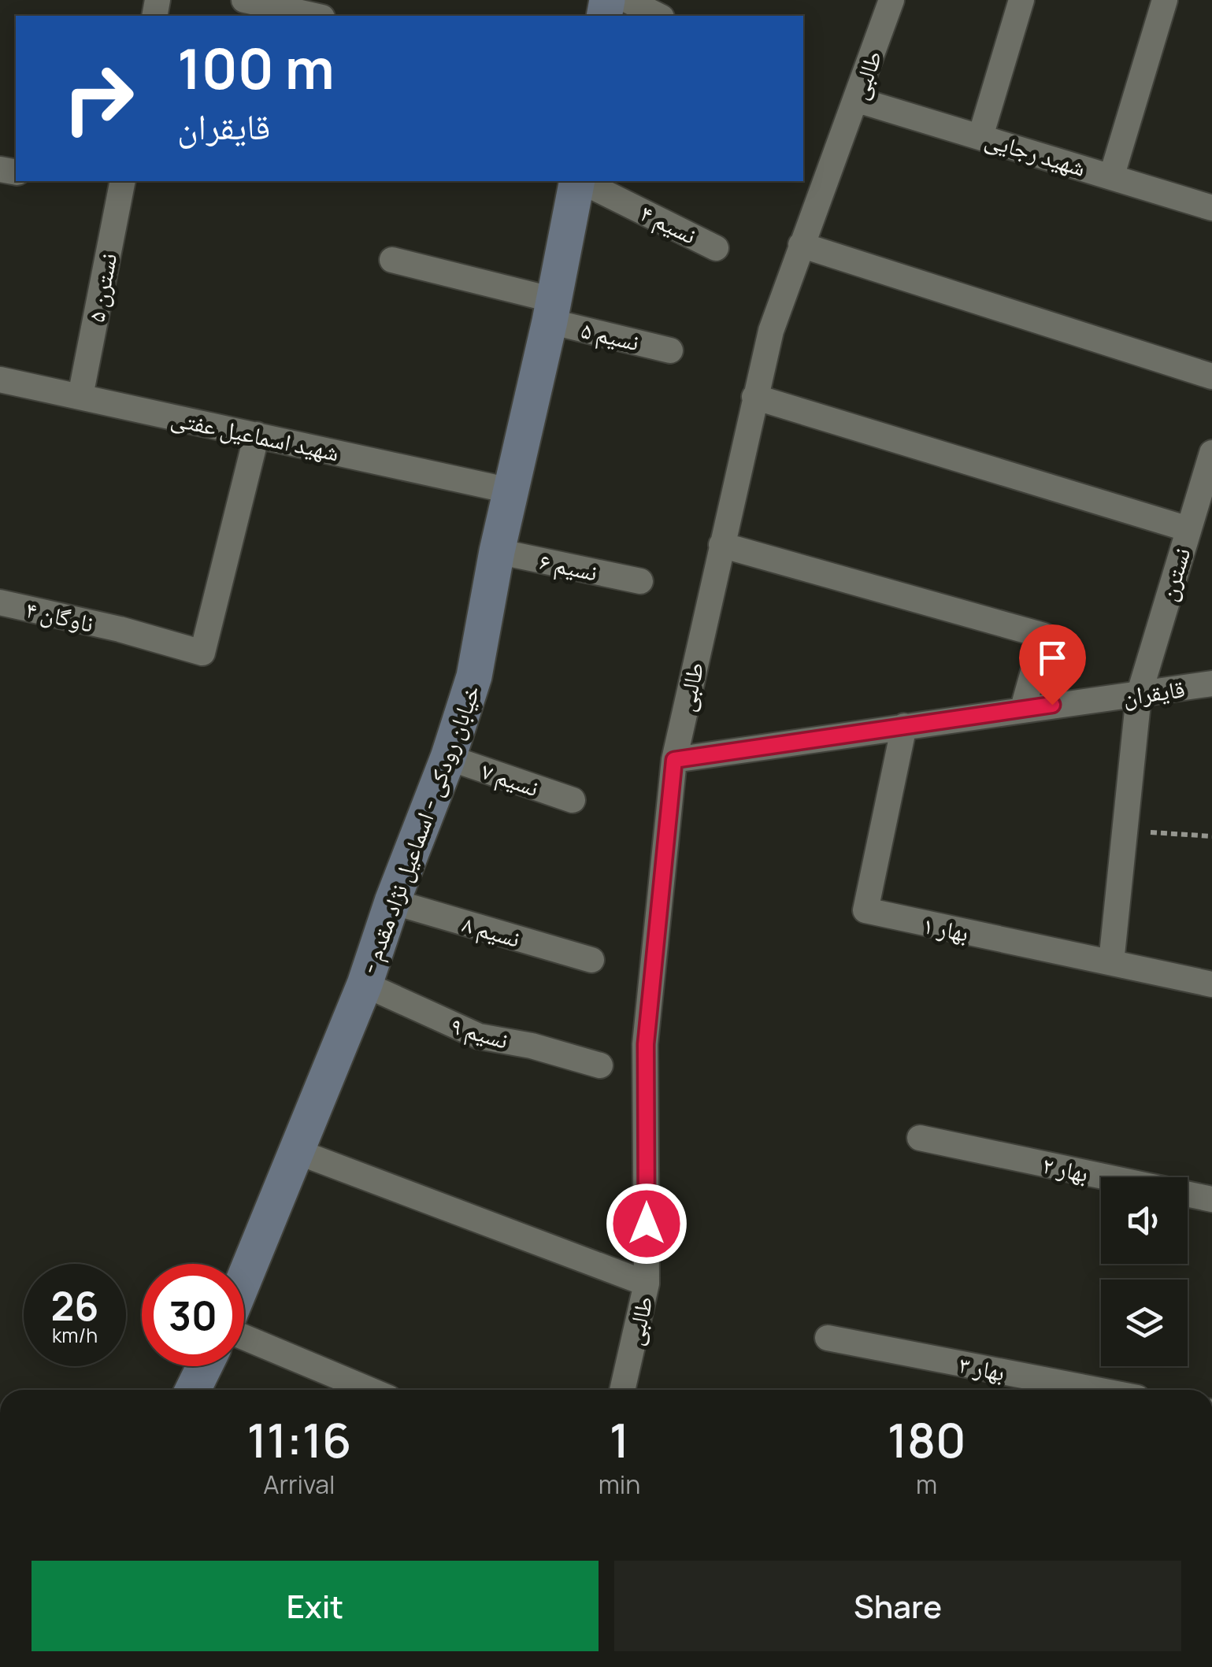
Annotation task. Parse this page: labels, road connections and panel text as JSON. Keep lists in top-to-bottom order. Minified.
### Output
{"streets":{"street":["طالبی","شهید رجایی","نسیم ۴","نسترن ۵","نسیم ۵","شهید اسماعیل عفتی","نسیم ۶","نسترن","ناوگان ۴","قایقران","نسیم ۷","- خیابان رودکی - اسماعیل نژاد مقدم","بهار ۱","نسیم ۸","نسیم ۹","بهار ۲","بهار ۳"]},"crossings":[["طالبی","شهید رجایی"],["طالبی","قایقران"],["نسترن ۵","شهید اسماعیل عفتی"],["نسیم ۵","- خیابان رودکی - اسماعیل نژاد مقدم"],["شهید اسماعیل عفتی","ناوگان ۴"],["شهید اسماعیل عفتی","- خیابان رودکی - اسماعیل نژاد مقدم"],["نسیم ۶","- خیابان رودکی - اسماعیل نژاد مقدم"],["نسترن","قایقران"],["نسترن","بهار ۱"],["قایقران","بهار ۱"],["نسیم ۷","- خیابان رودکی - اسماعیل نژاد مقدم"],["- خیابان رودکی - اسماعیل نژاد مقدم","نسیم ۸"],["- خیابان رودکی - اسماعیل نژاد مقدم","نسیم ۹"]],"page":{"turn":["100 m","قایقران"],"speed":"26 km/h","limit":"30","eta":["11:16","Arrival","1","min","180","m"],"buttons":["Exit","Share"]}}
